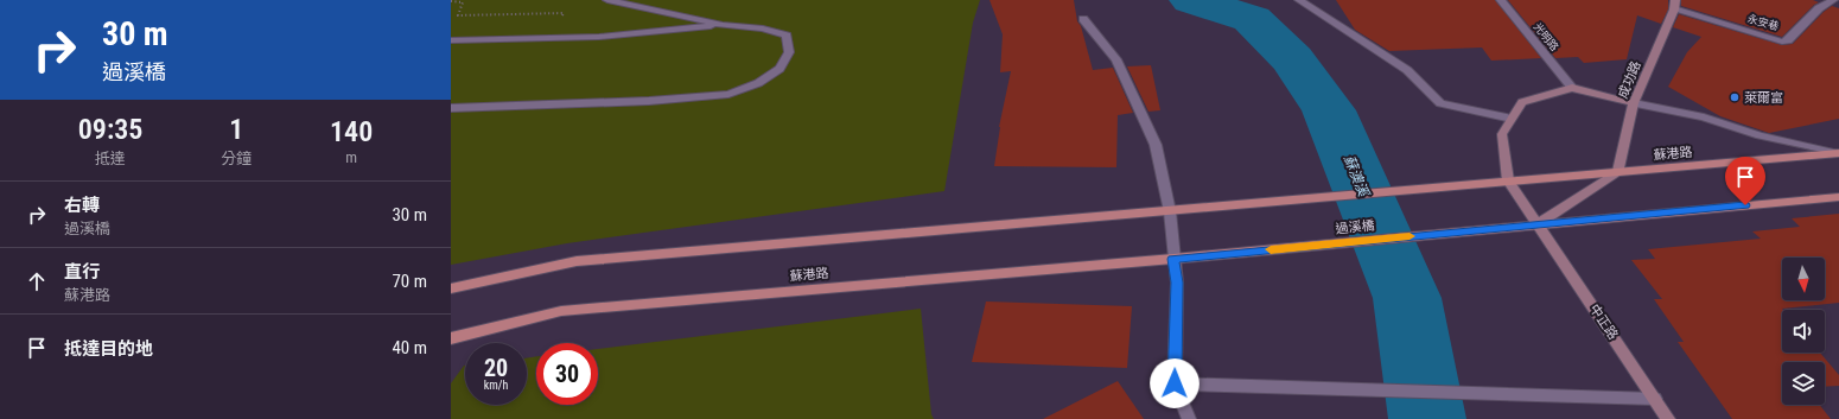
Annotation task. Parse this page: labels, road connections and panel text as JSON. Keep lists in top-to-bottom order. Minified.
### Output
{"streets":{"main road":["蘇港路","過溪橋"],"street":["永安巷","光明路","成功路","中正路"]},"crossings":[["永安巷","成功路"],["成功路","蘇港路"],["蘇港路","過溪橋"],["蘇港路","中正路"],["過溪橋","中正路"]],"water":["蘇澳溪"],"places":["萊爾富"],"north":"bottom","page":{"turn":["30 m","過溪橋"],"eta":["09:35","抵達","1","分鐘","140","m"],"list":[{"name":"右轉","note":"過溪橋","value":"30 m"},{"name":"直行","note":"蘇港路","value":"70 m"},{"name":"抵達目的地","value":"40 m"}],"speed":"20 km/h","limit":"30"}}
